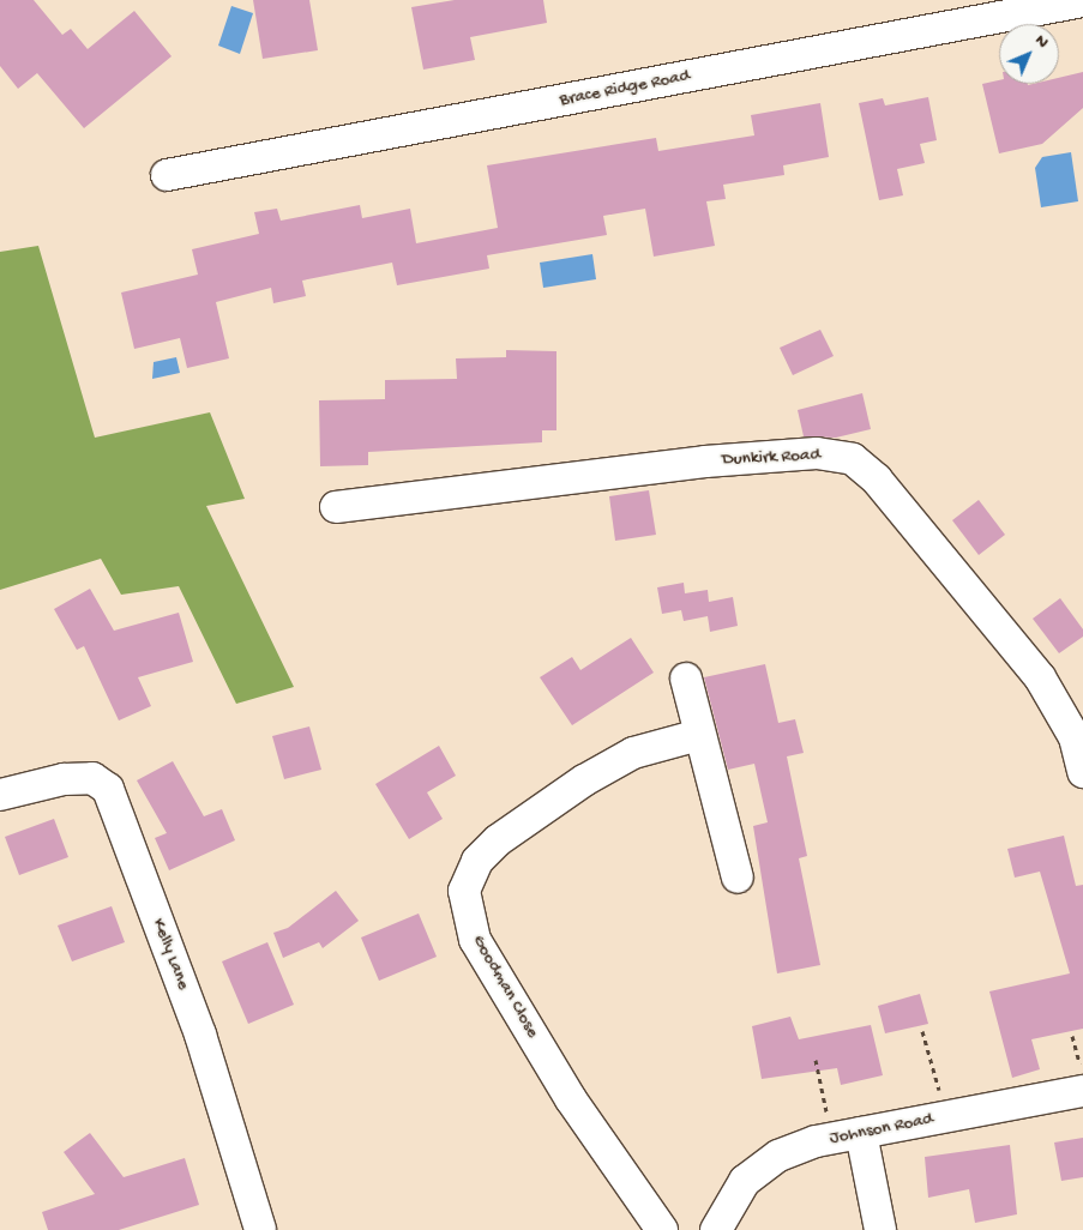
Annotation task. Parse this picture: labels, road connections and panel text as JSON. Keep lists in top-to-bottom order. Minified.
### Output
{"streets":{"street":["Brace Ridge Road","Dunkirk Road","Kelly Lane","Goodman Close","Johnson Road"]},"north":"top right"}
